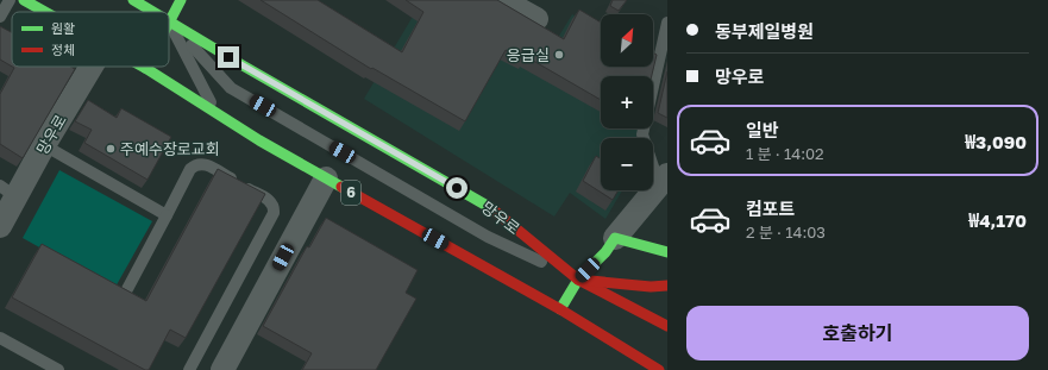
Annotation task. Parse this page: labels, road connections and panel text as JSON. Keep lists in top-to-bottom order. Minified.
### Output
{"streets":{"main road":["망우로","6"]},"places":["응급실","주예수장로교회"],"legend":["원활","정체"],"north":"top right","page":{"banner":["동부제일병원","망우로"],"map_buttons":["+","−"],"list":[{"name":"일반","note":"1 분 · 14:02","value":"₩3,090"},{"name":"컴포트","note":"2 분 · 14:03","value":"₩4,170"}],"buttons":"호출하기"}}
